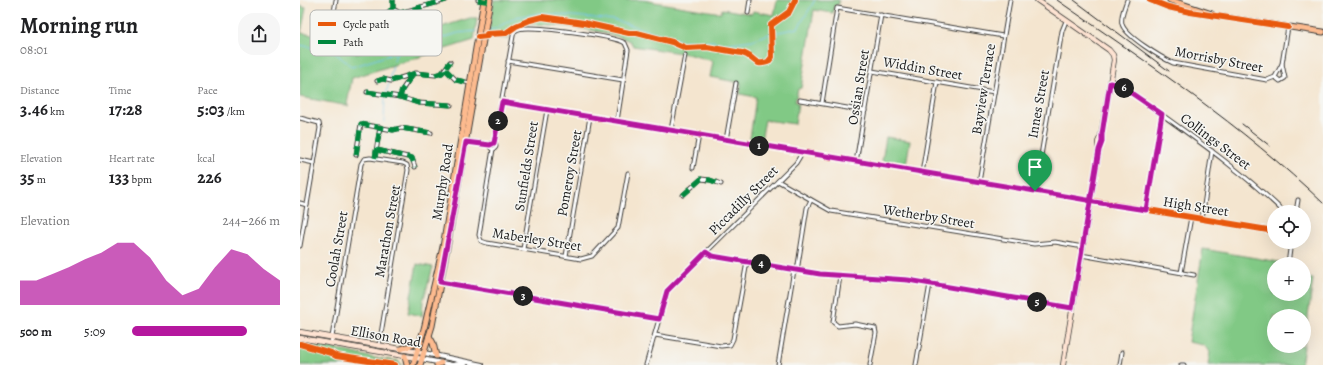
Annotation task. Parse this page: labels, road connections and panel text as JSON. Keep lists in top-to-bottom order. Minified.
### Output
{"streets":{"main road":["Murphy Road","Ellison Road"],"street":["Morrisby Street","Widdin Street","Ossian Street","Bayview Terrace","Innes Street","Collings Street","Sunfields Street","Pomeroy Street","Piccadilly Street","High Street","Wetherby Street","Marathon Street","Maberley Street","Coolah Street"]},"crossings":[["Widdin Street","Ossian Street"],["Widdin Street","Bayview Terrace"],["Ossian Street","High Street"],["Bayview Terrace","High Street"],["Innes Street","High Street"],["Sunfields Street","High Street"],["Sunfields Street","Maberley Street"],["Pomeroy Street","High Street"],["Pomeroy Street","Maberley Street"],["Murphy Road","Ellison Road"],["Piccadilly Street","High Street"],["Piccadilly Street","Wetherby Street"],["Marathon Street","Coolah Street"],["Marathon Street","Ellison Road"],["Coolah Street","Ellison Road"]],"legend":["Cycle path","Path"],"page":{"heading":["Morning run","08:01"],"stats":[["Distance","3.46 km"],["Time","17:28"],["Pace","5:03 /km"],["Elevation","35 m"],["Heart rate","133 bpm"],["kcal","226"]],"pins":["6","2","1","4","3","5"],"chart":["Elevation","244–266 m"],"map_buttons":["+","−"],"list":[{"name":"500 m","note":"5:09"}]}}
